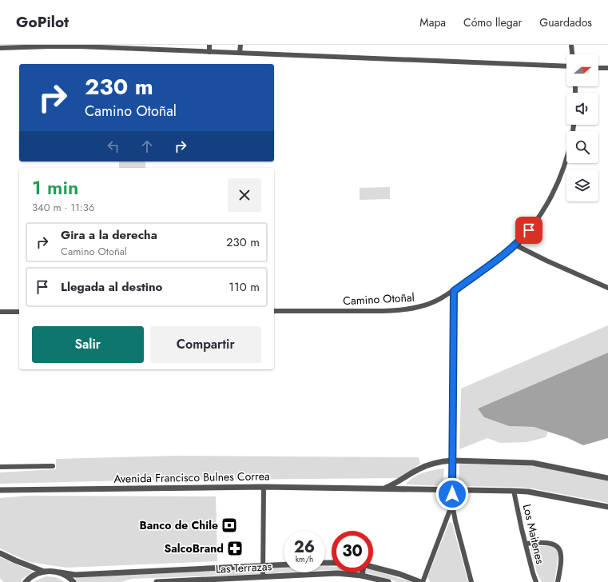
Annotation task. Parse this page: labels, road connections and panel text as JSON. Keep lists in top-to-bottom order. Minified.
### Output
{"streets":{"street":["Camino Otoñal","Avenida Francisco Bulnes Correa","Los Maitenes","Las Terrazas"]},"crossings":[["Avenida Francisco Bulnes Correa","Los Maitenes"]],"places":{"bank":["Banco de Chile"],"pharmacy":["SalcoBrand"]},"north":"right","page":{"header":"GoPilot","nav":["Mapa","Cómo llegar","Guardados"],"turn":["230 m","Camino Otoñal"],"heading":["1 min","340 m · 11:36"],"list":[{"name":"Gira a la derecha","note":"Camino Otoñal","value":"230 m"},{"name":"Llegada al destino","value":"110 m"}],"buttons":["Salir","Compartir"],"speed":"26 km/h","limit":"30"}}
